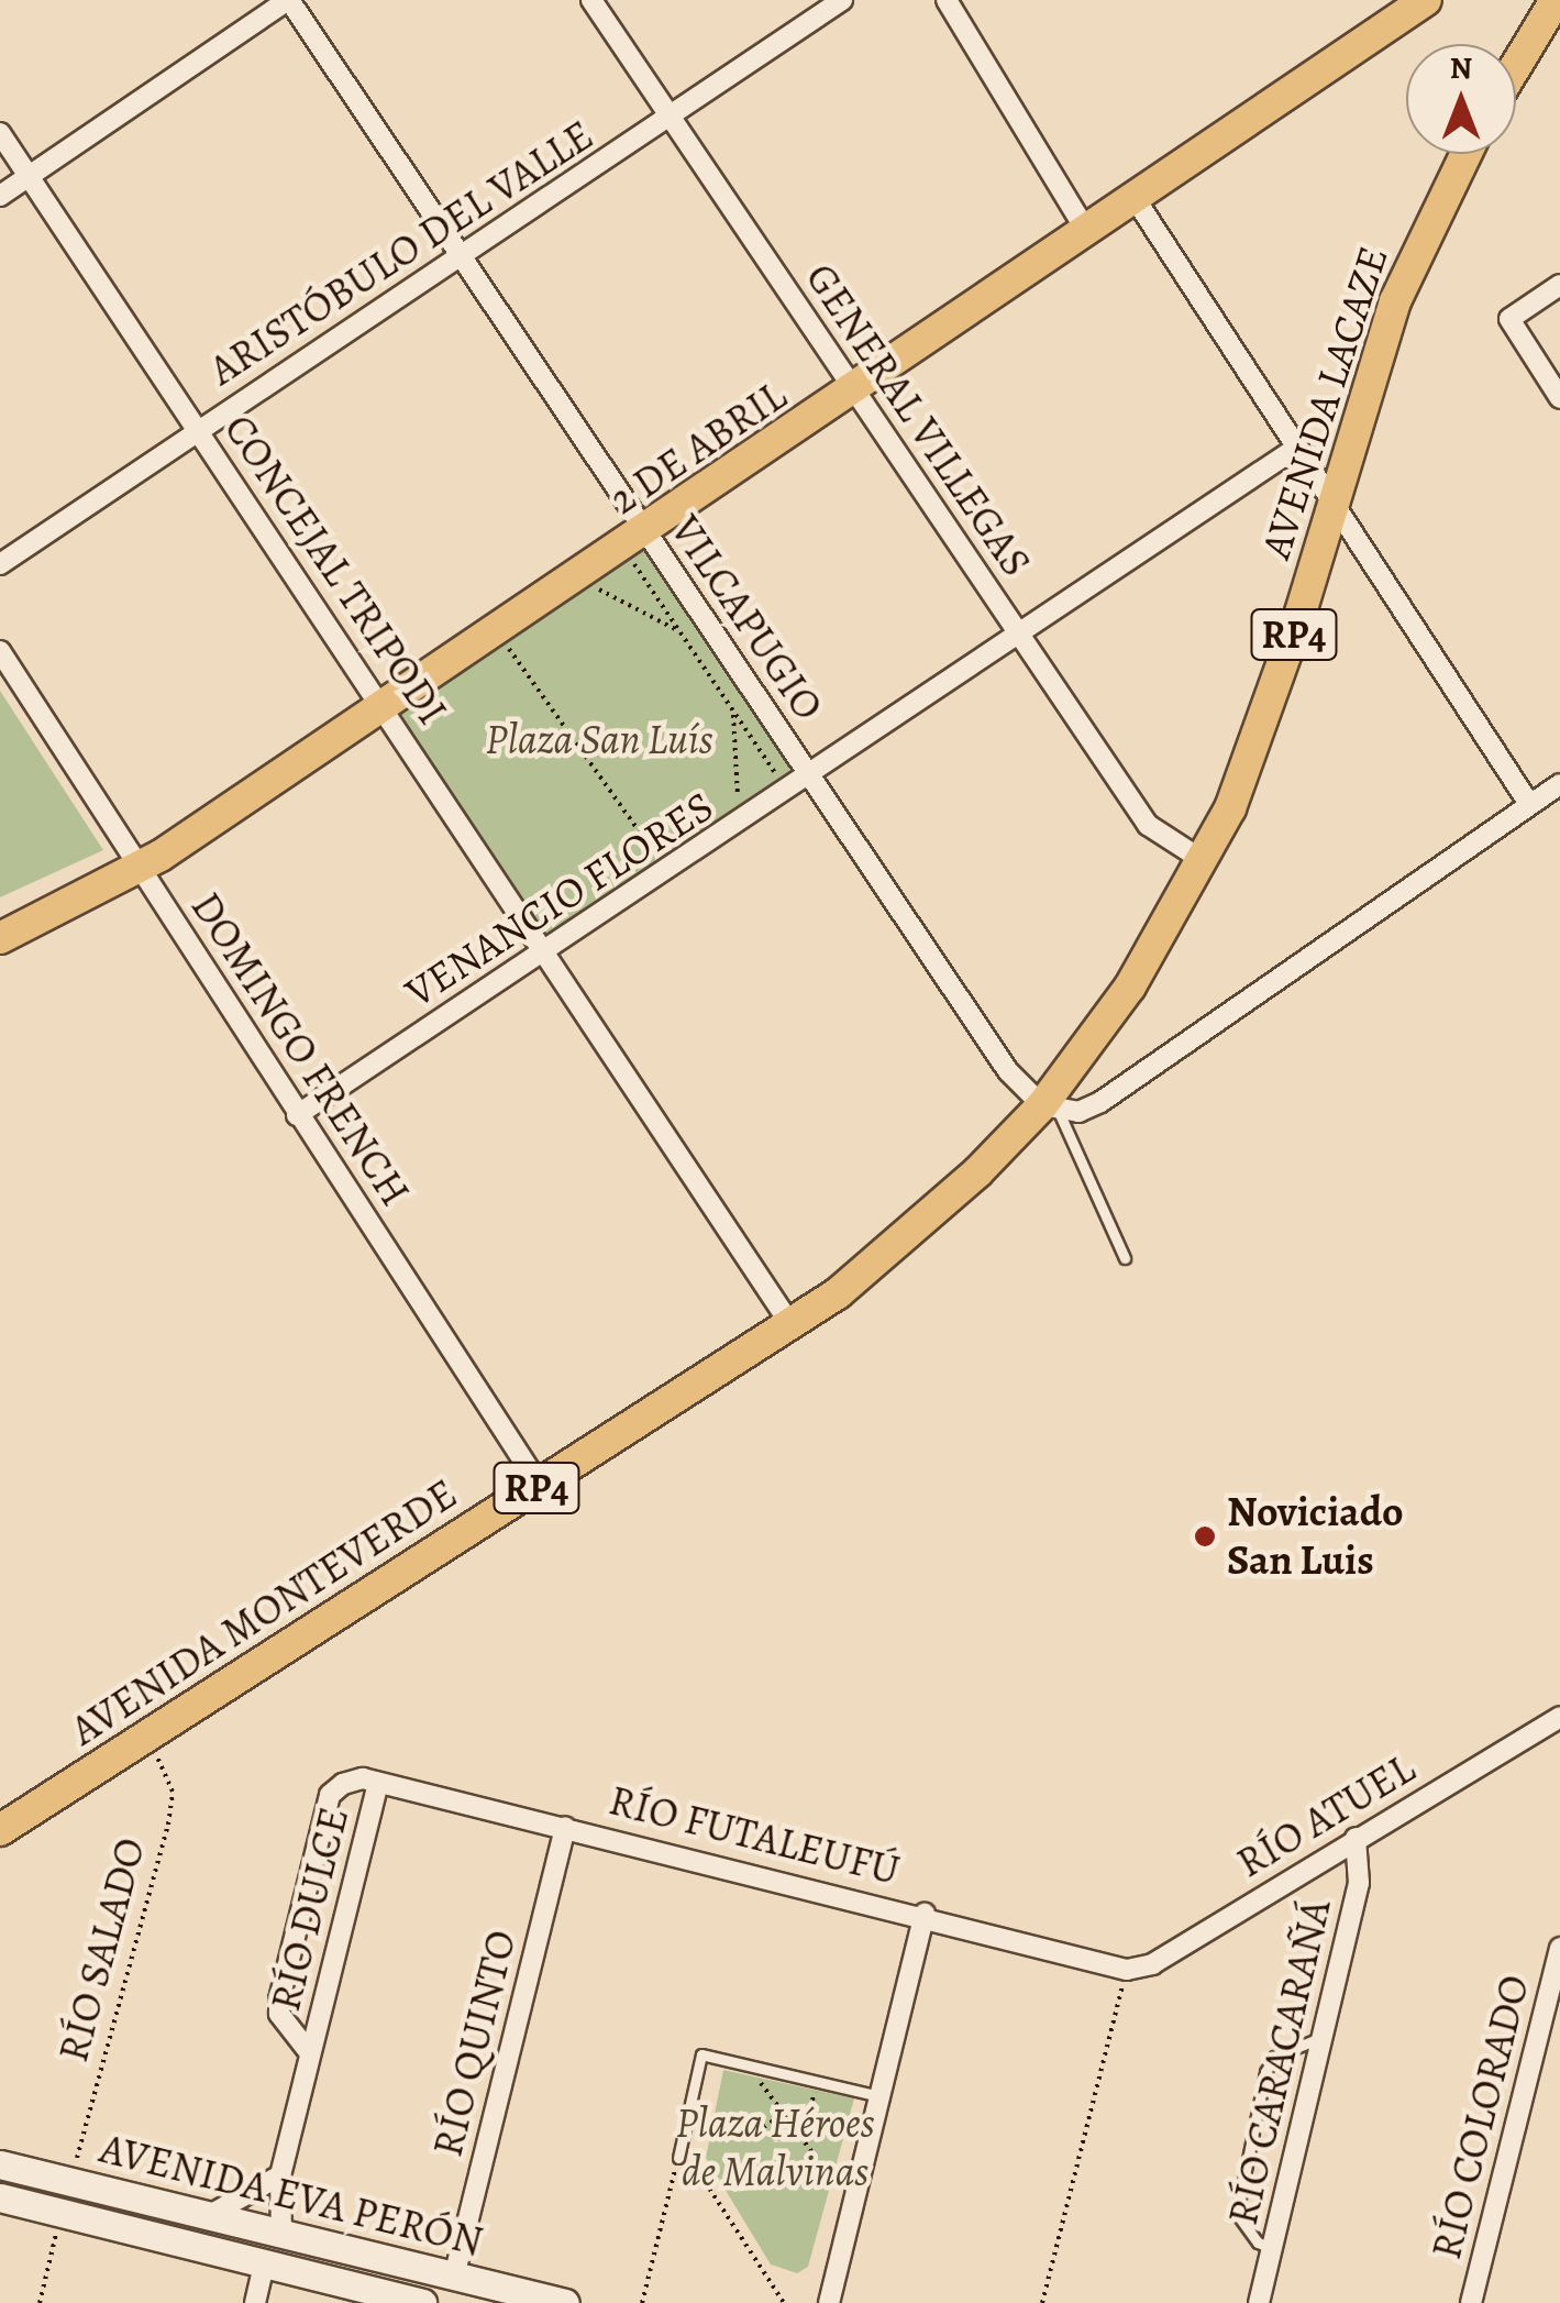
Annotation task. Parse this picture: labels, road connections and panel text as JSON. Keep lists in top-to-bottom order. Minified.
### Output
{"streets":{"main road":["AVENIDA LACAZE","2 DE ABRIL","RP4","AVENIDA MONTEVERDE","AVENIDA EVA PERÓN"],"street":["ARISTÓBULO DEL VALLE","GENERAL VILLEGAS","CONCEJAL TRIPODI","VILCAPUGIO","VENANCIO FLORES","DOMINGO FRENCH","RÍO ATUEL","RÍO FUTALEUFÚ","RÍO DULCE","RÍO QUINTO","RÍO CARACARAÑÁ","RÍO COLORADO"],"path":["RÍO SALADO"]},"crossings":[["ARISTÓBULO DEL VALLE","GENERAL VILLEGAS"],["ARISTÓBULO DEL VALLE","CONCEJAL TRIPODI"],["ARISTÓBULO DEL VALLE","VILCAPUGIO"],["AVENIDA LACAZE","GENERAL VILLEGAS"],["AVENIDA LACAZE","VILCAPUGIO"],["AVENIDA LACAZE","AVENIDA MONTEVERDE"],["GENERAL VILLEGAS","2 DE ABRIL"],["GENERAL VILLEGAS","VENANCIO FLORES"],["2 DE ABRIL","CONCEJAL TRIPODI"],["2 DE ABRIL","VILCAPUGIO"],["2 DE ABRIL","DOMINGO FRENCH"],["CONCEJAL TRIPODI","VENANCIO FLORES"],["CONCEJAL TRIPODI","AVENIDA MONTEVERDE"],["VILCAPUGIO","VENANCIO FLORES"],["VILCAPUGIO","AVENIDA MONTEVERDE"],["VENANCIO FLORES","DOMINGO FRENCH"],["DOMINGO FRENCH","AVENIDA MONTEVERDE"],["AVENIDA MONTEVERDE","RÍO SALADO"],["RÍO ATUEL","RÍO FUTALEUFÚ"],["RÍO ATUEL","RÍO CARACARAÑÁ"],["RÍO FUTALEUFÚ","RÍO DULCE"],["RÍO FUTALEUFÚ","RÍO QUINTO"],["RÍO DULCE","AVENIDA EVA PERÓN"],["RÍO SALADO","AVENIDA EVA PERÓN"],["RÍO QUINTO","AVENIDA EVA PERÓN"]],"parks":["Plaza San Luís","Plaza Héroes de Malvinas"],"places":["Noviciado San Luis"],"north":"top"}
